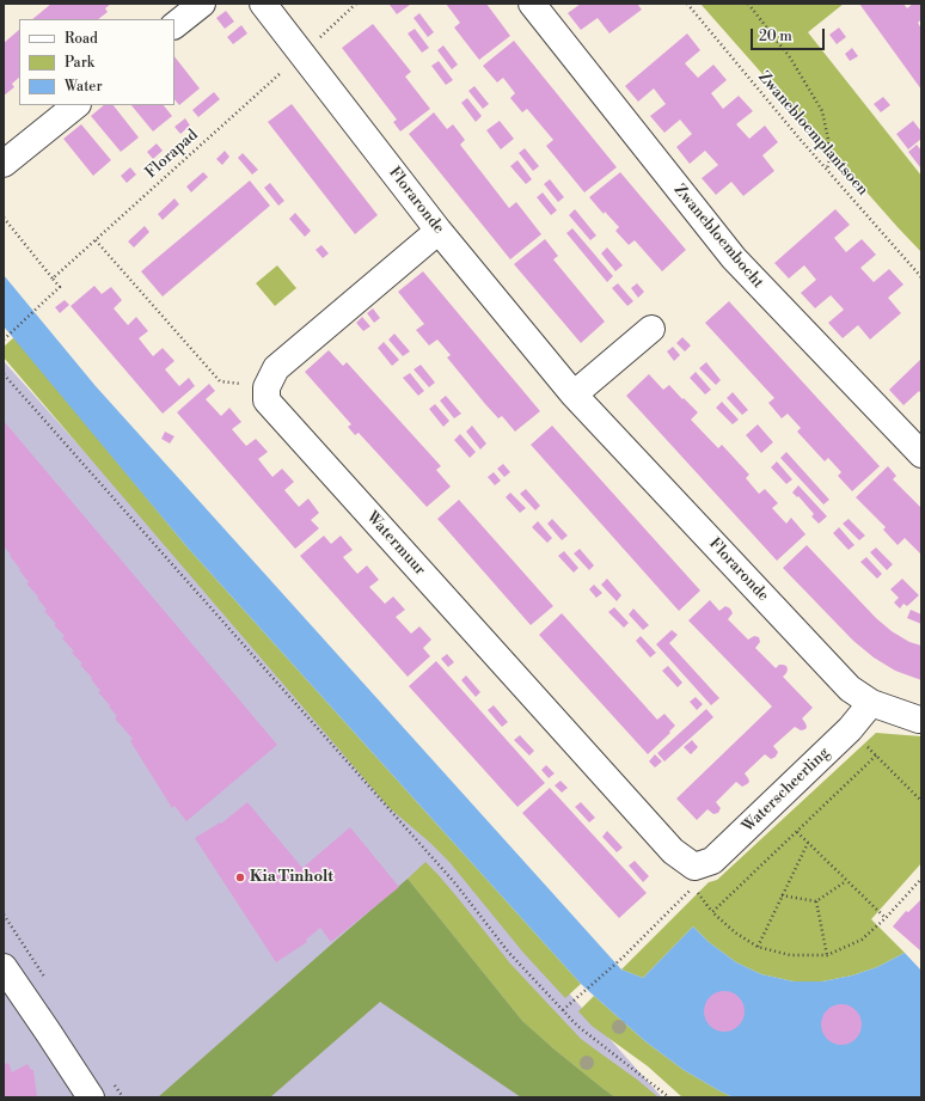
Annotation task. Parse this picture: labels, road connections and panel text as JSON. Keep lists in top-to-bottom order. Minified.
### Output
{"streets":{"street":["Floraronde","Zwanebloembocht","Watermuur","Waterscheerling"],"path":["Zwanebloemplantsoen","Florapad"]},"crossings":[["Florapad","Floraronde"],["Floraronde","Waterscheerling"],["Watermuur","Waterscheerling"]],"places":["Kia Tinholt"],"legend":["Road","Park","Water"],"scale_bar":"20 m"}
